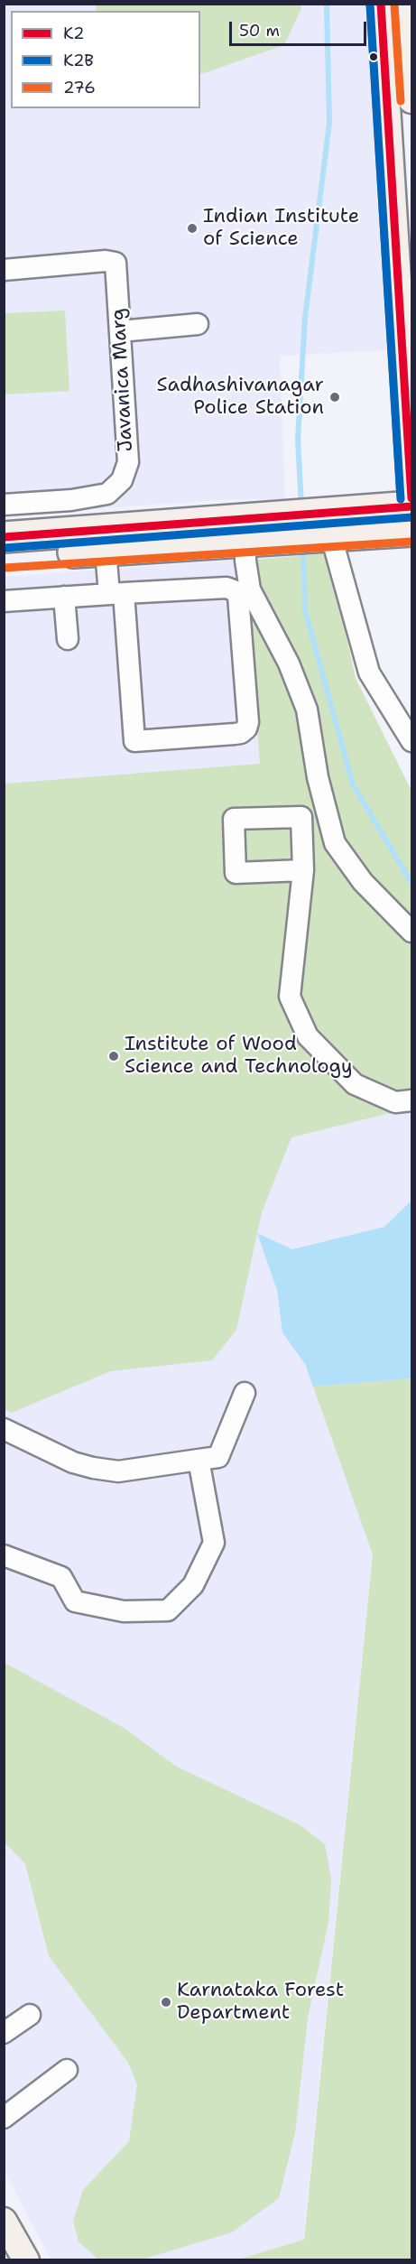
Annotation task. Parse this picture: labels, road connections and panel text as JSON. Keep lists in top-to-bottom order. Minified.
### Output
{"streets":{"street":["Javanica Marg"]},"places":["Indian Institute of Science","Sadhashivanagar Police Station","Institute of Wood Science and Technology","Karnataka Forest Department"],"lines":["transit line K2","transit line K2B","transit line 276"],"legend":["K2","K2B","276"],"scale_bar":"50 m"}
